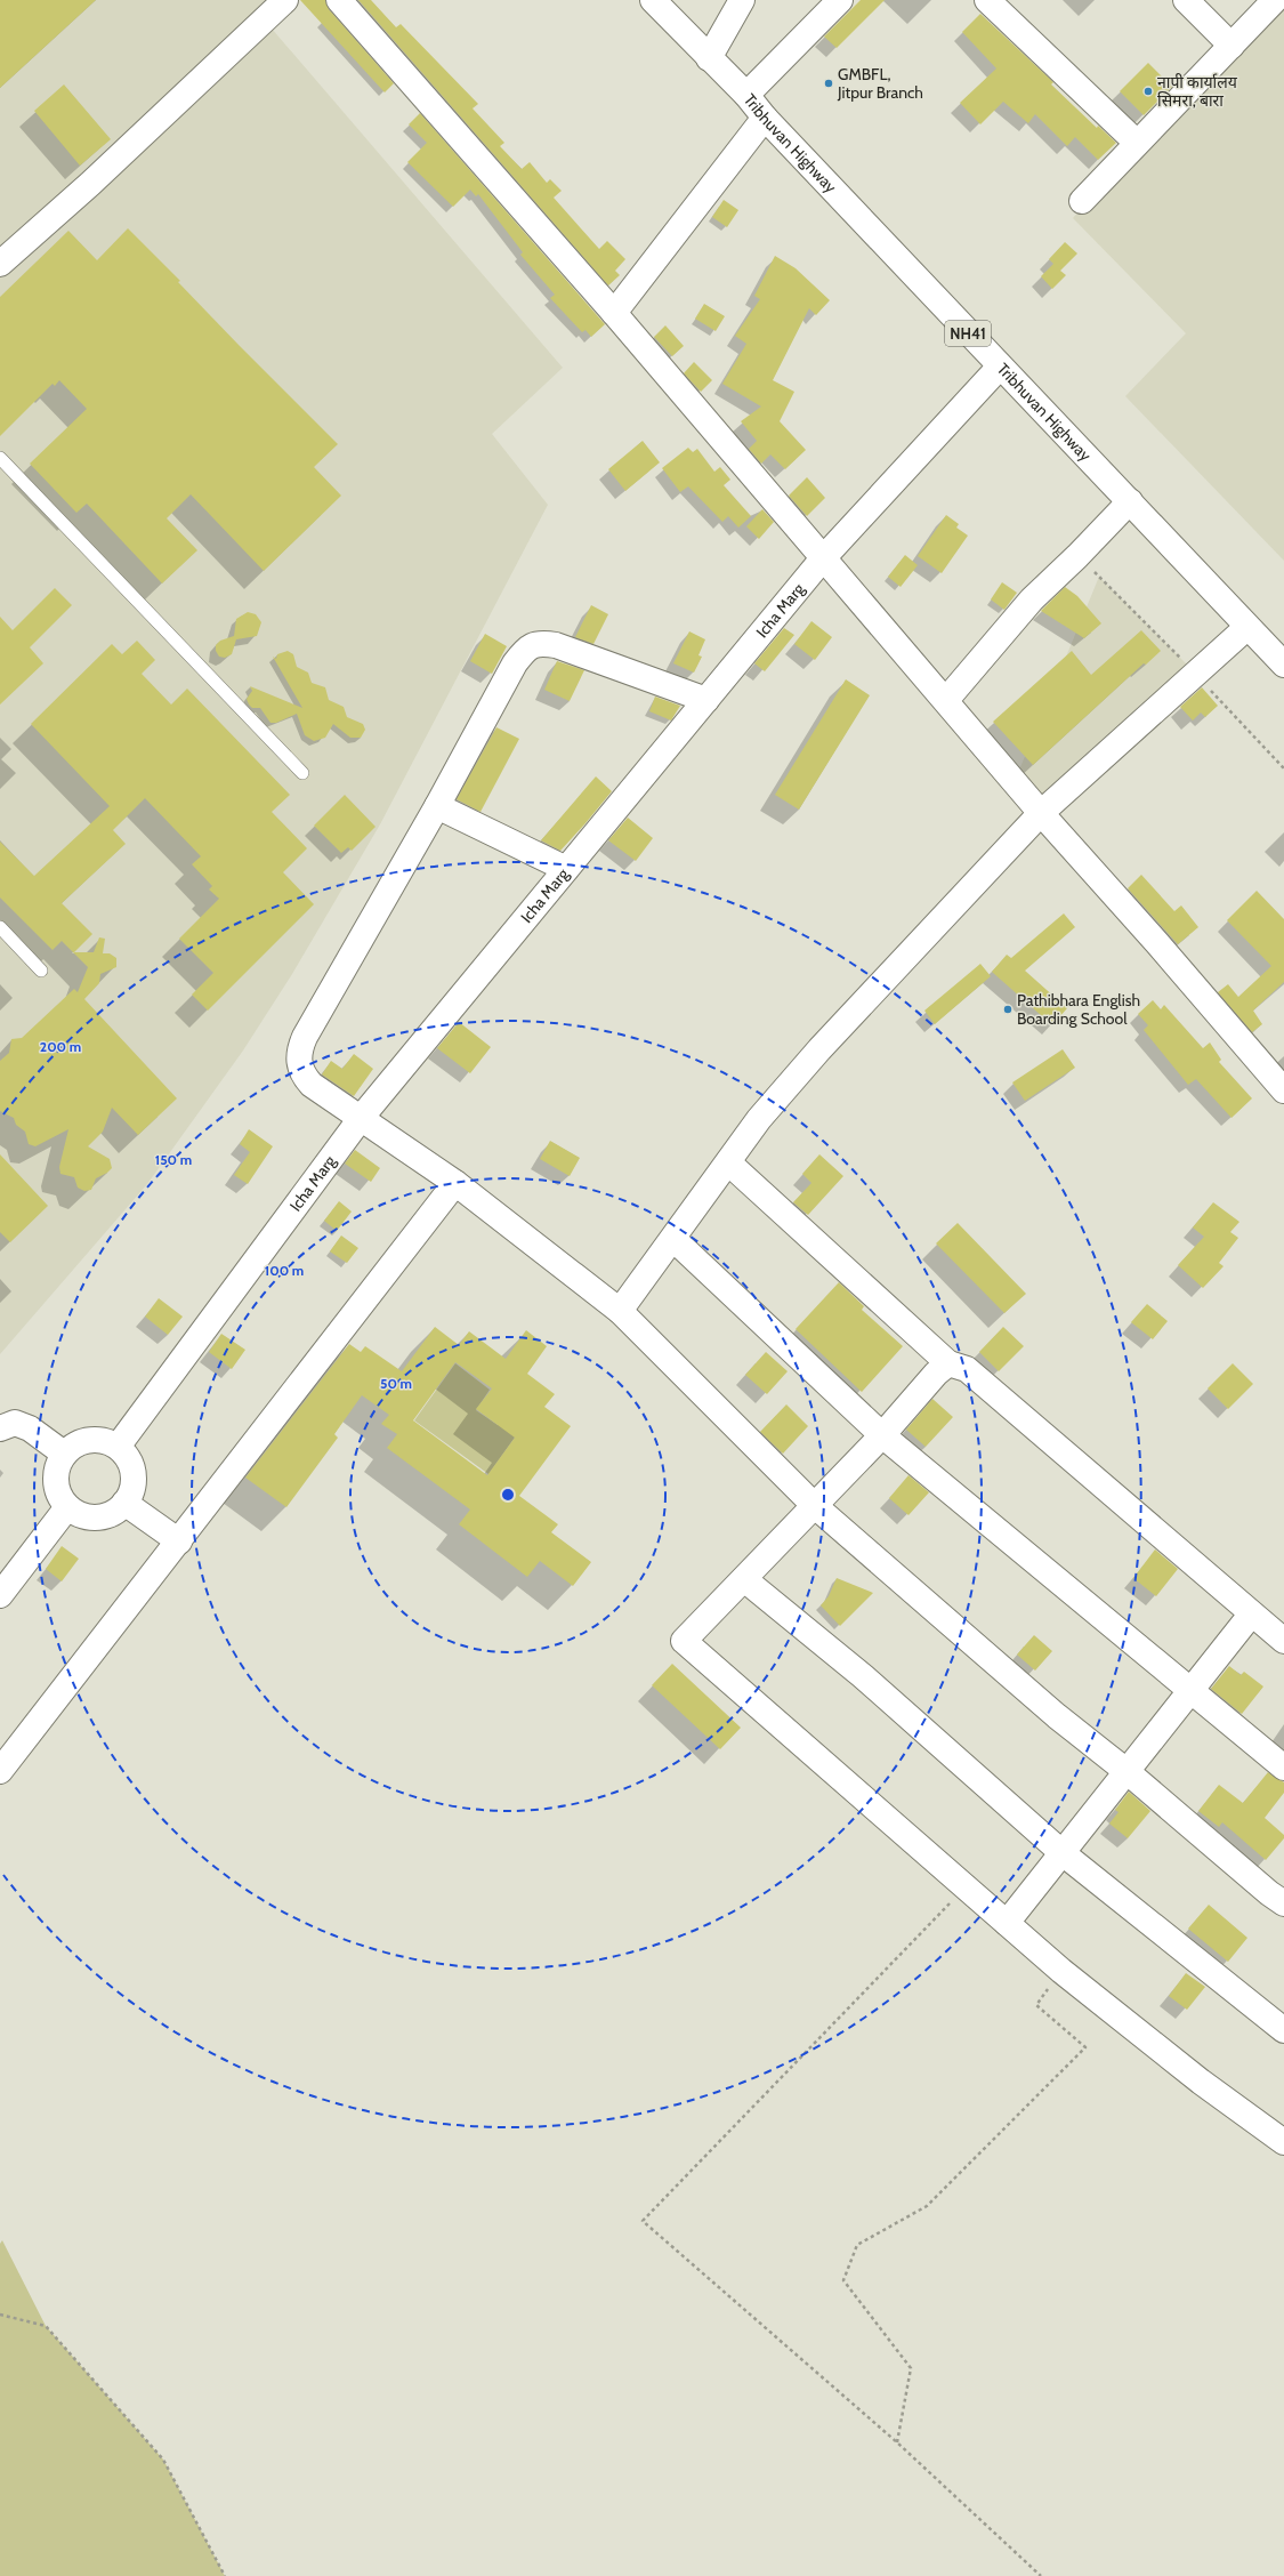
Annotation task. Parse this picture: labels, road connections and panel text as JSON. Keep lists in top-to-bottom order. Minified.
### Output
{"streets":{"main road":["Tribhuvan Highway","NH41","Icha Marg"]},"crossings":[["Tribhuvan Highway","Icha Marg"]],"places":["GMBFL, Jitpur Branch","नापी कार्यालय सिमरा, बारा","Pathibhara English Boarding School"],"rings":["200 m","150 m","100 m","50 m"]}
